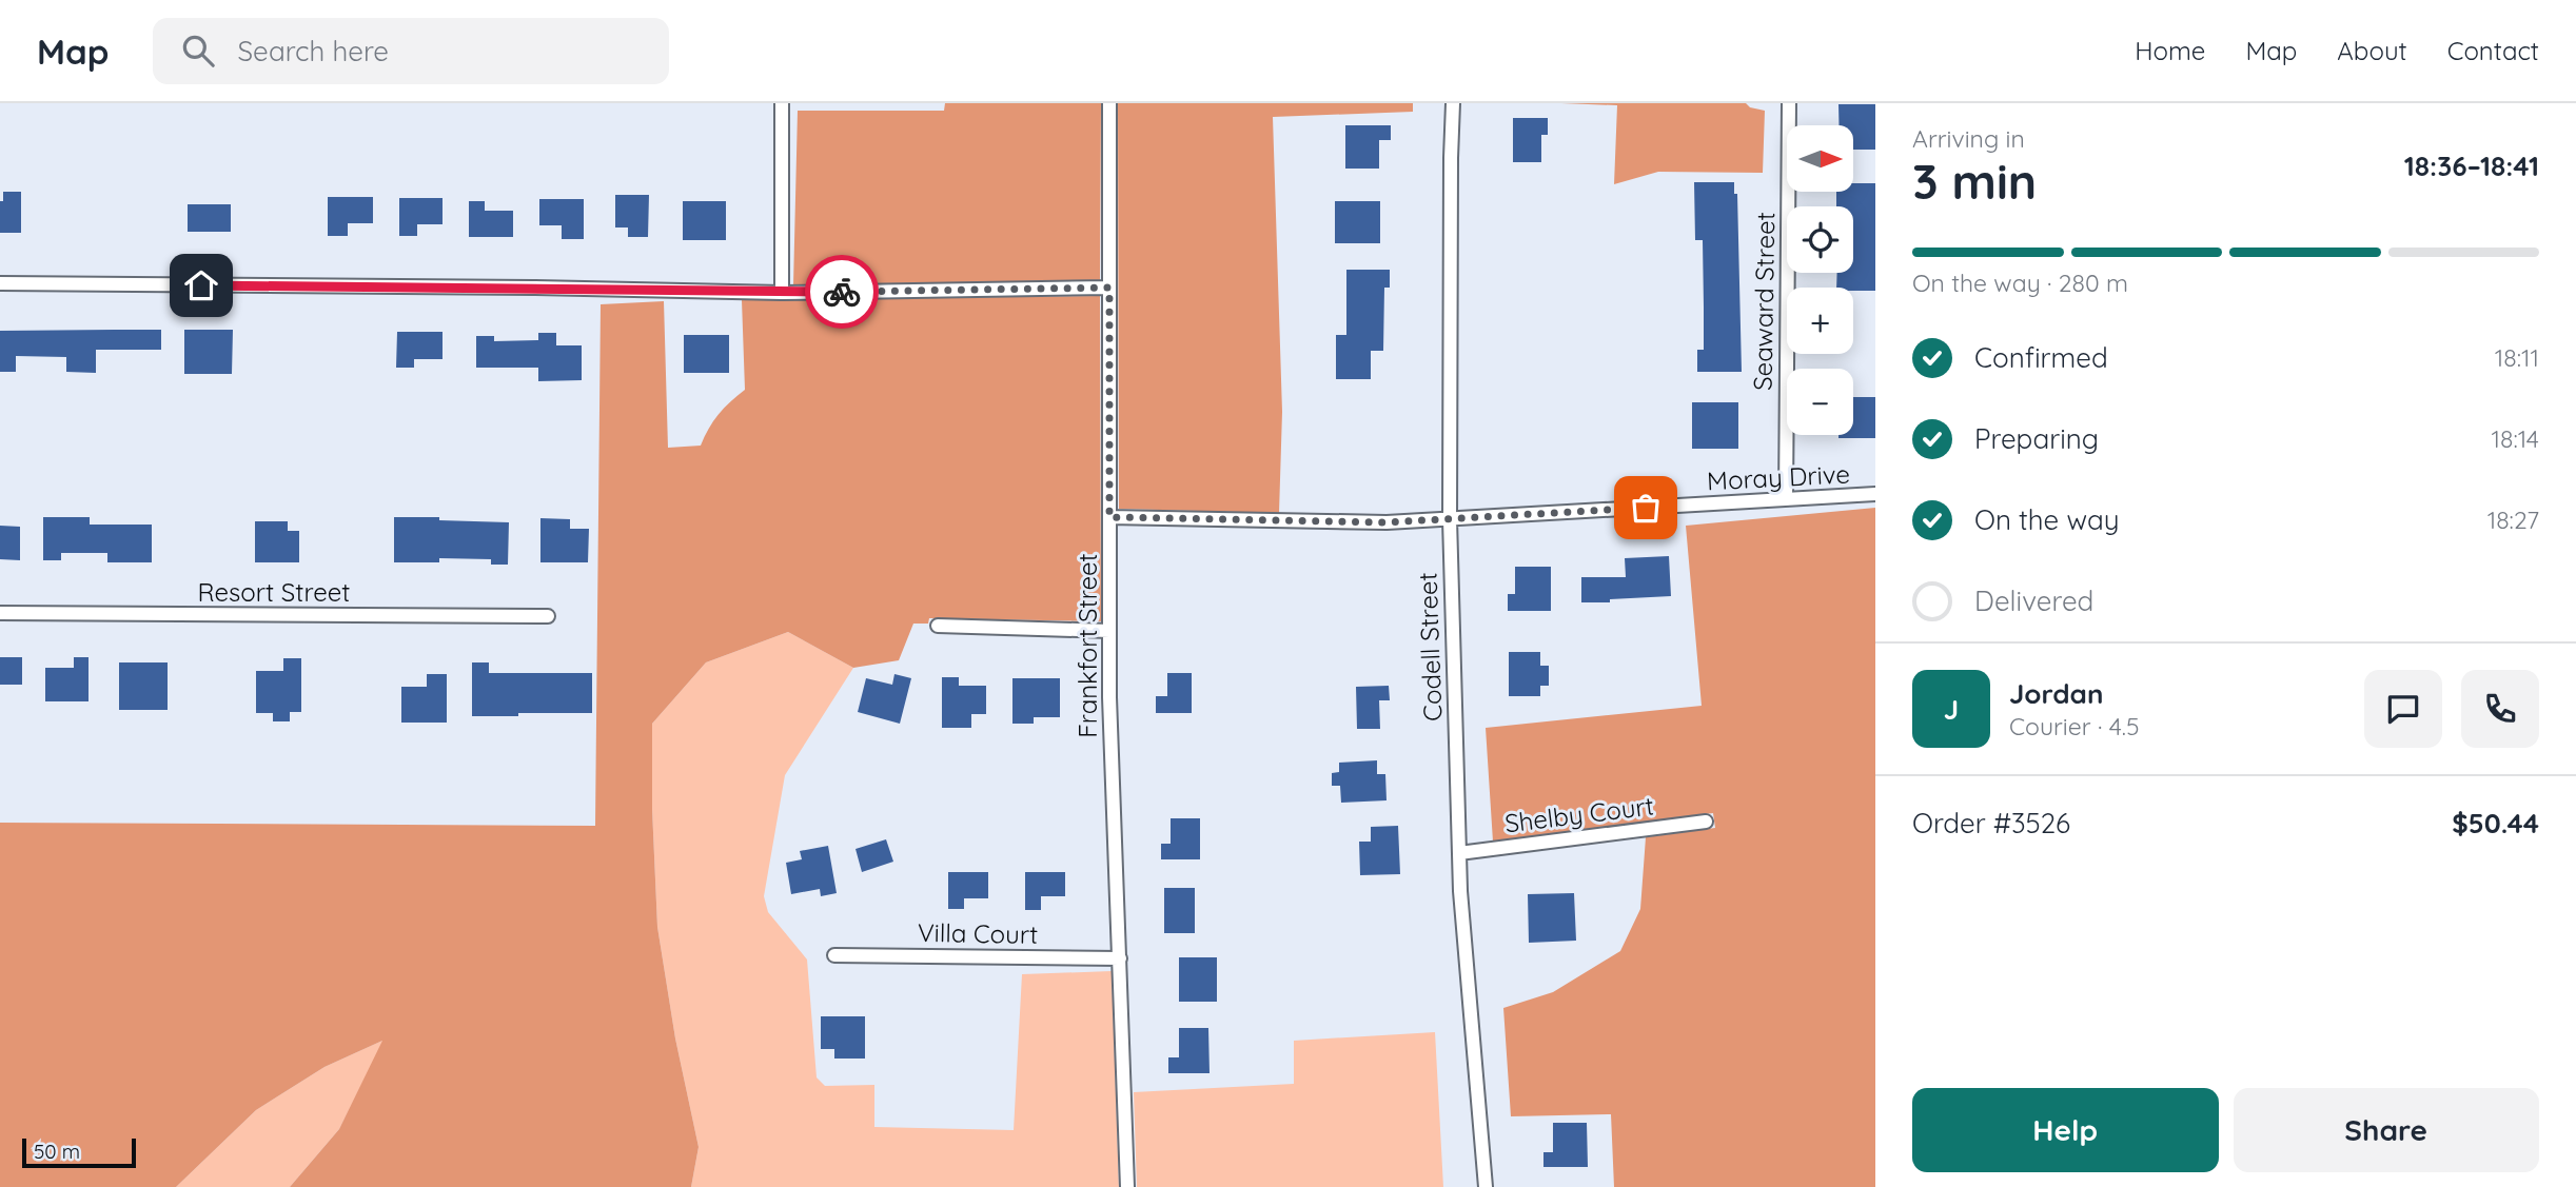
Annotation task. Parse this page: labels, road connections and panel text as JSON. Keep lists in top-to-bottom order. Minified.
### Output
{"streets":{"street":["Seaward Street","Moray Drive","Resort Street","Frankfort Street","Codell Street","Shelby Court","Villa Court"]},"crossings":[["Seaward Street","Moray Drive"],["Moray Drive","Frankfort Street"],["Moray Drive","Codell Street"],["Frankfort Street","Villa Court"],["Codell Street","Shelby Court"]],"scale_bar":"50 m","north":"right","page":{"header":"Map","search":"Search here","nav":["Home","Map","About","Contact"],"heading":["3 min","Arriving in","18:36–18:41"],"panel":["Jordan","Courier · 4.5","Order #3526","$50.44"],"map_buttons":["+","−"],"bar":"On the way · 280 m","list":[["Confirmed","18:11"],["Preparing","18:14"],["On the way","18:27"],"Delivered"],"round":"J","buttons":["Help","Share"],"scale":"50 m"}}
